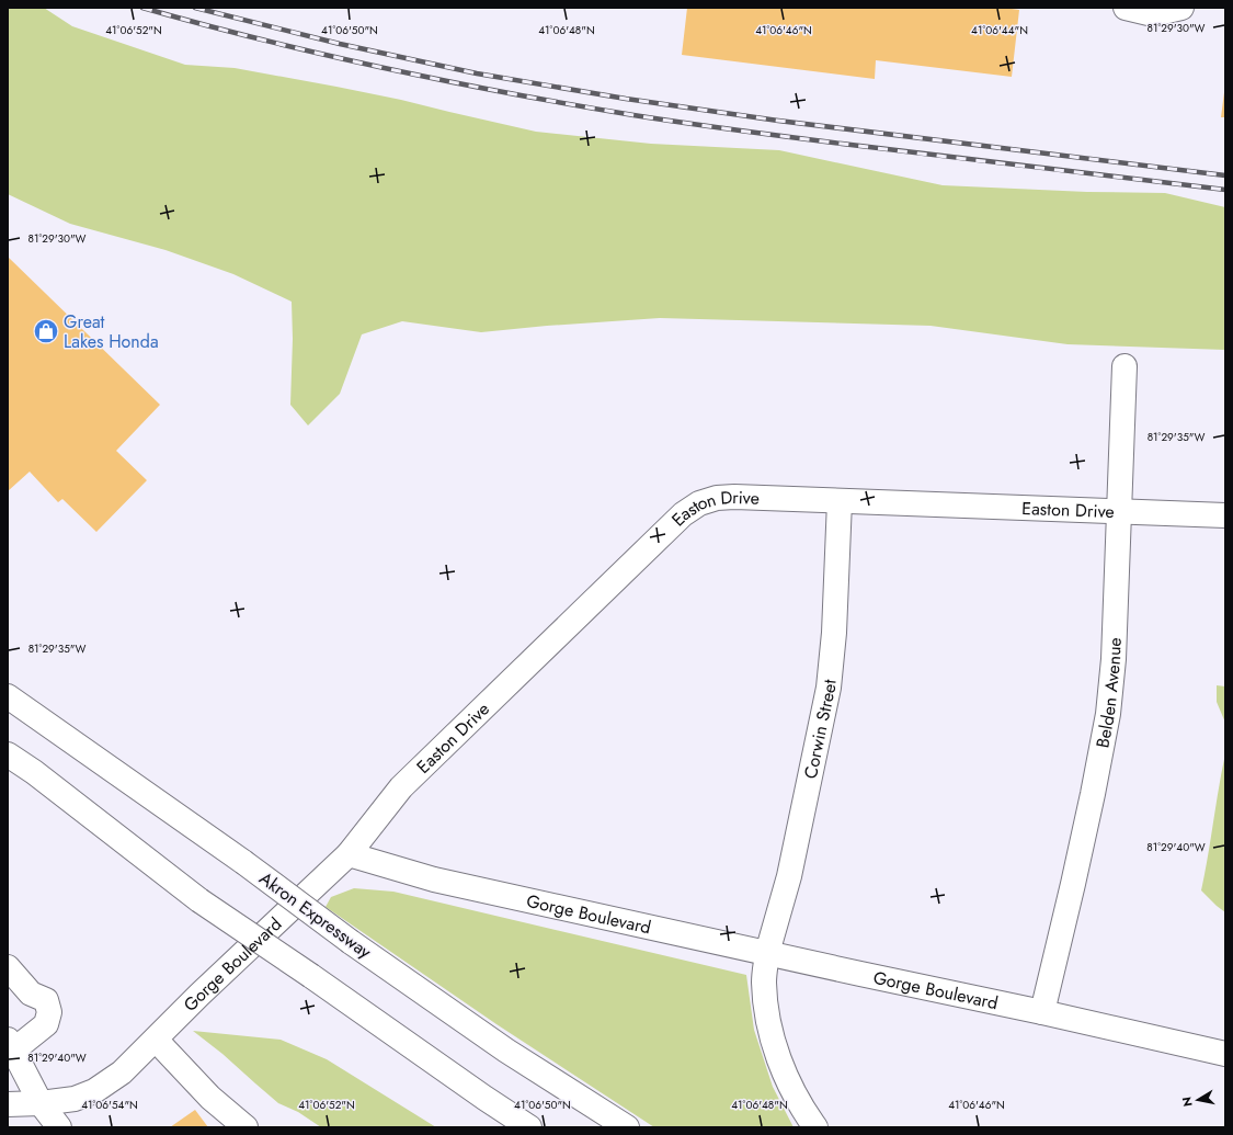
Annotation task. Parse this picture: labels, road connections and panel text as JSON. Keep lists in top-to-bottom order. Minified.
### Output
{"streets":{"main road":["Easton Drive","Belden Avenue","Corwin Street","Gorge Boulevard","Akron Expressway"]},"crossings":[["Easton Drive","Belden Avenue"],["Easton Drive","Corwin Street"],["Easton Drive","Gorge Boulevard"],["Belden Avenue","Gorge Boulevard"],["Corwin Street","Gorge Boulevard"]],"places":{"shop":["Great Lakes Honda"]},"north":"left","coordinates":["81°29'30\"W","41°06'52\"N","41°06'50\"N","41°06'48\"N","41°06'46\"N","41°06'44\"N","81°29'35\"W","81°29'40\"W","41°06'54\"N"]}
